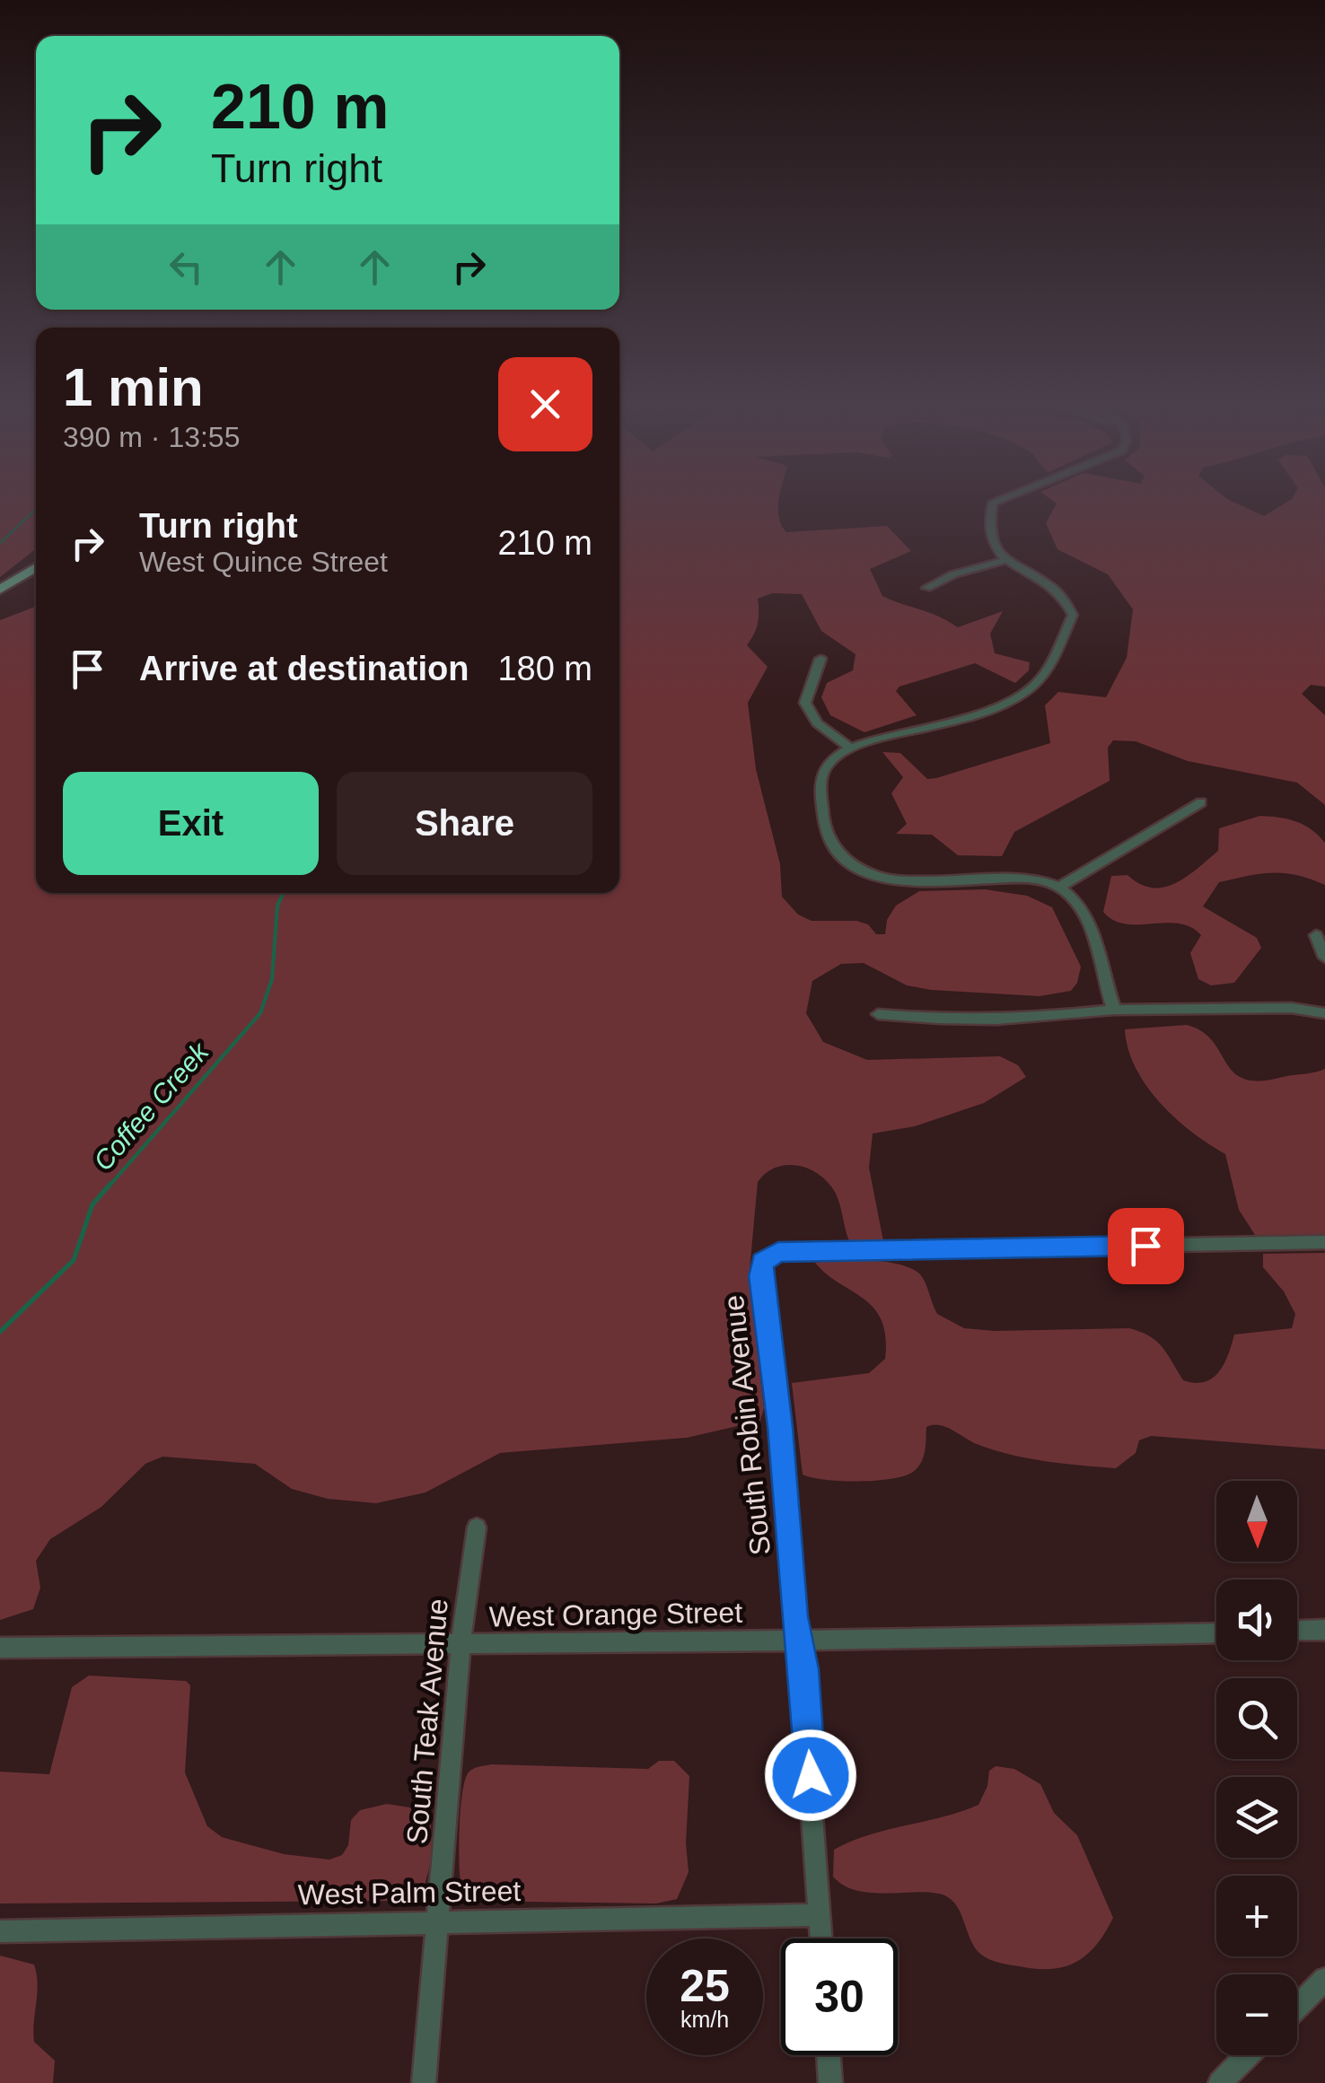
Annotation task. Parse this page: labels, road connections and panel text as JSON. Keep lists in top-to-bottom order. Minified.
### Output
{"streets":{"street":["South Robin Avenue","West Orange Street","South Teak Avenue","West Palm Street"]},"crossings":[["South Robin Avenue","West Orange Street"],["South Robin Avenue","West Palm Street"],["West Orange Street","South Teak Avenue"],["South Teak Avenue","West Palm Street"]],"water":["Coffee Creek"],"north":"bottom","page":{"turn":["210 m","Turn right"],"heading":["1 min","390 m · 13:55"],"list":[{"name":"Turn right","note":"West Quince Street","value":"210 m"},{"name":"Arrive at destination","value":"180 m"}],"buttons":["Exit","Share"],"map_buttons":["+","−"],"speed":"25 km/h","limit":"30"}}
